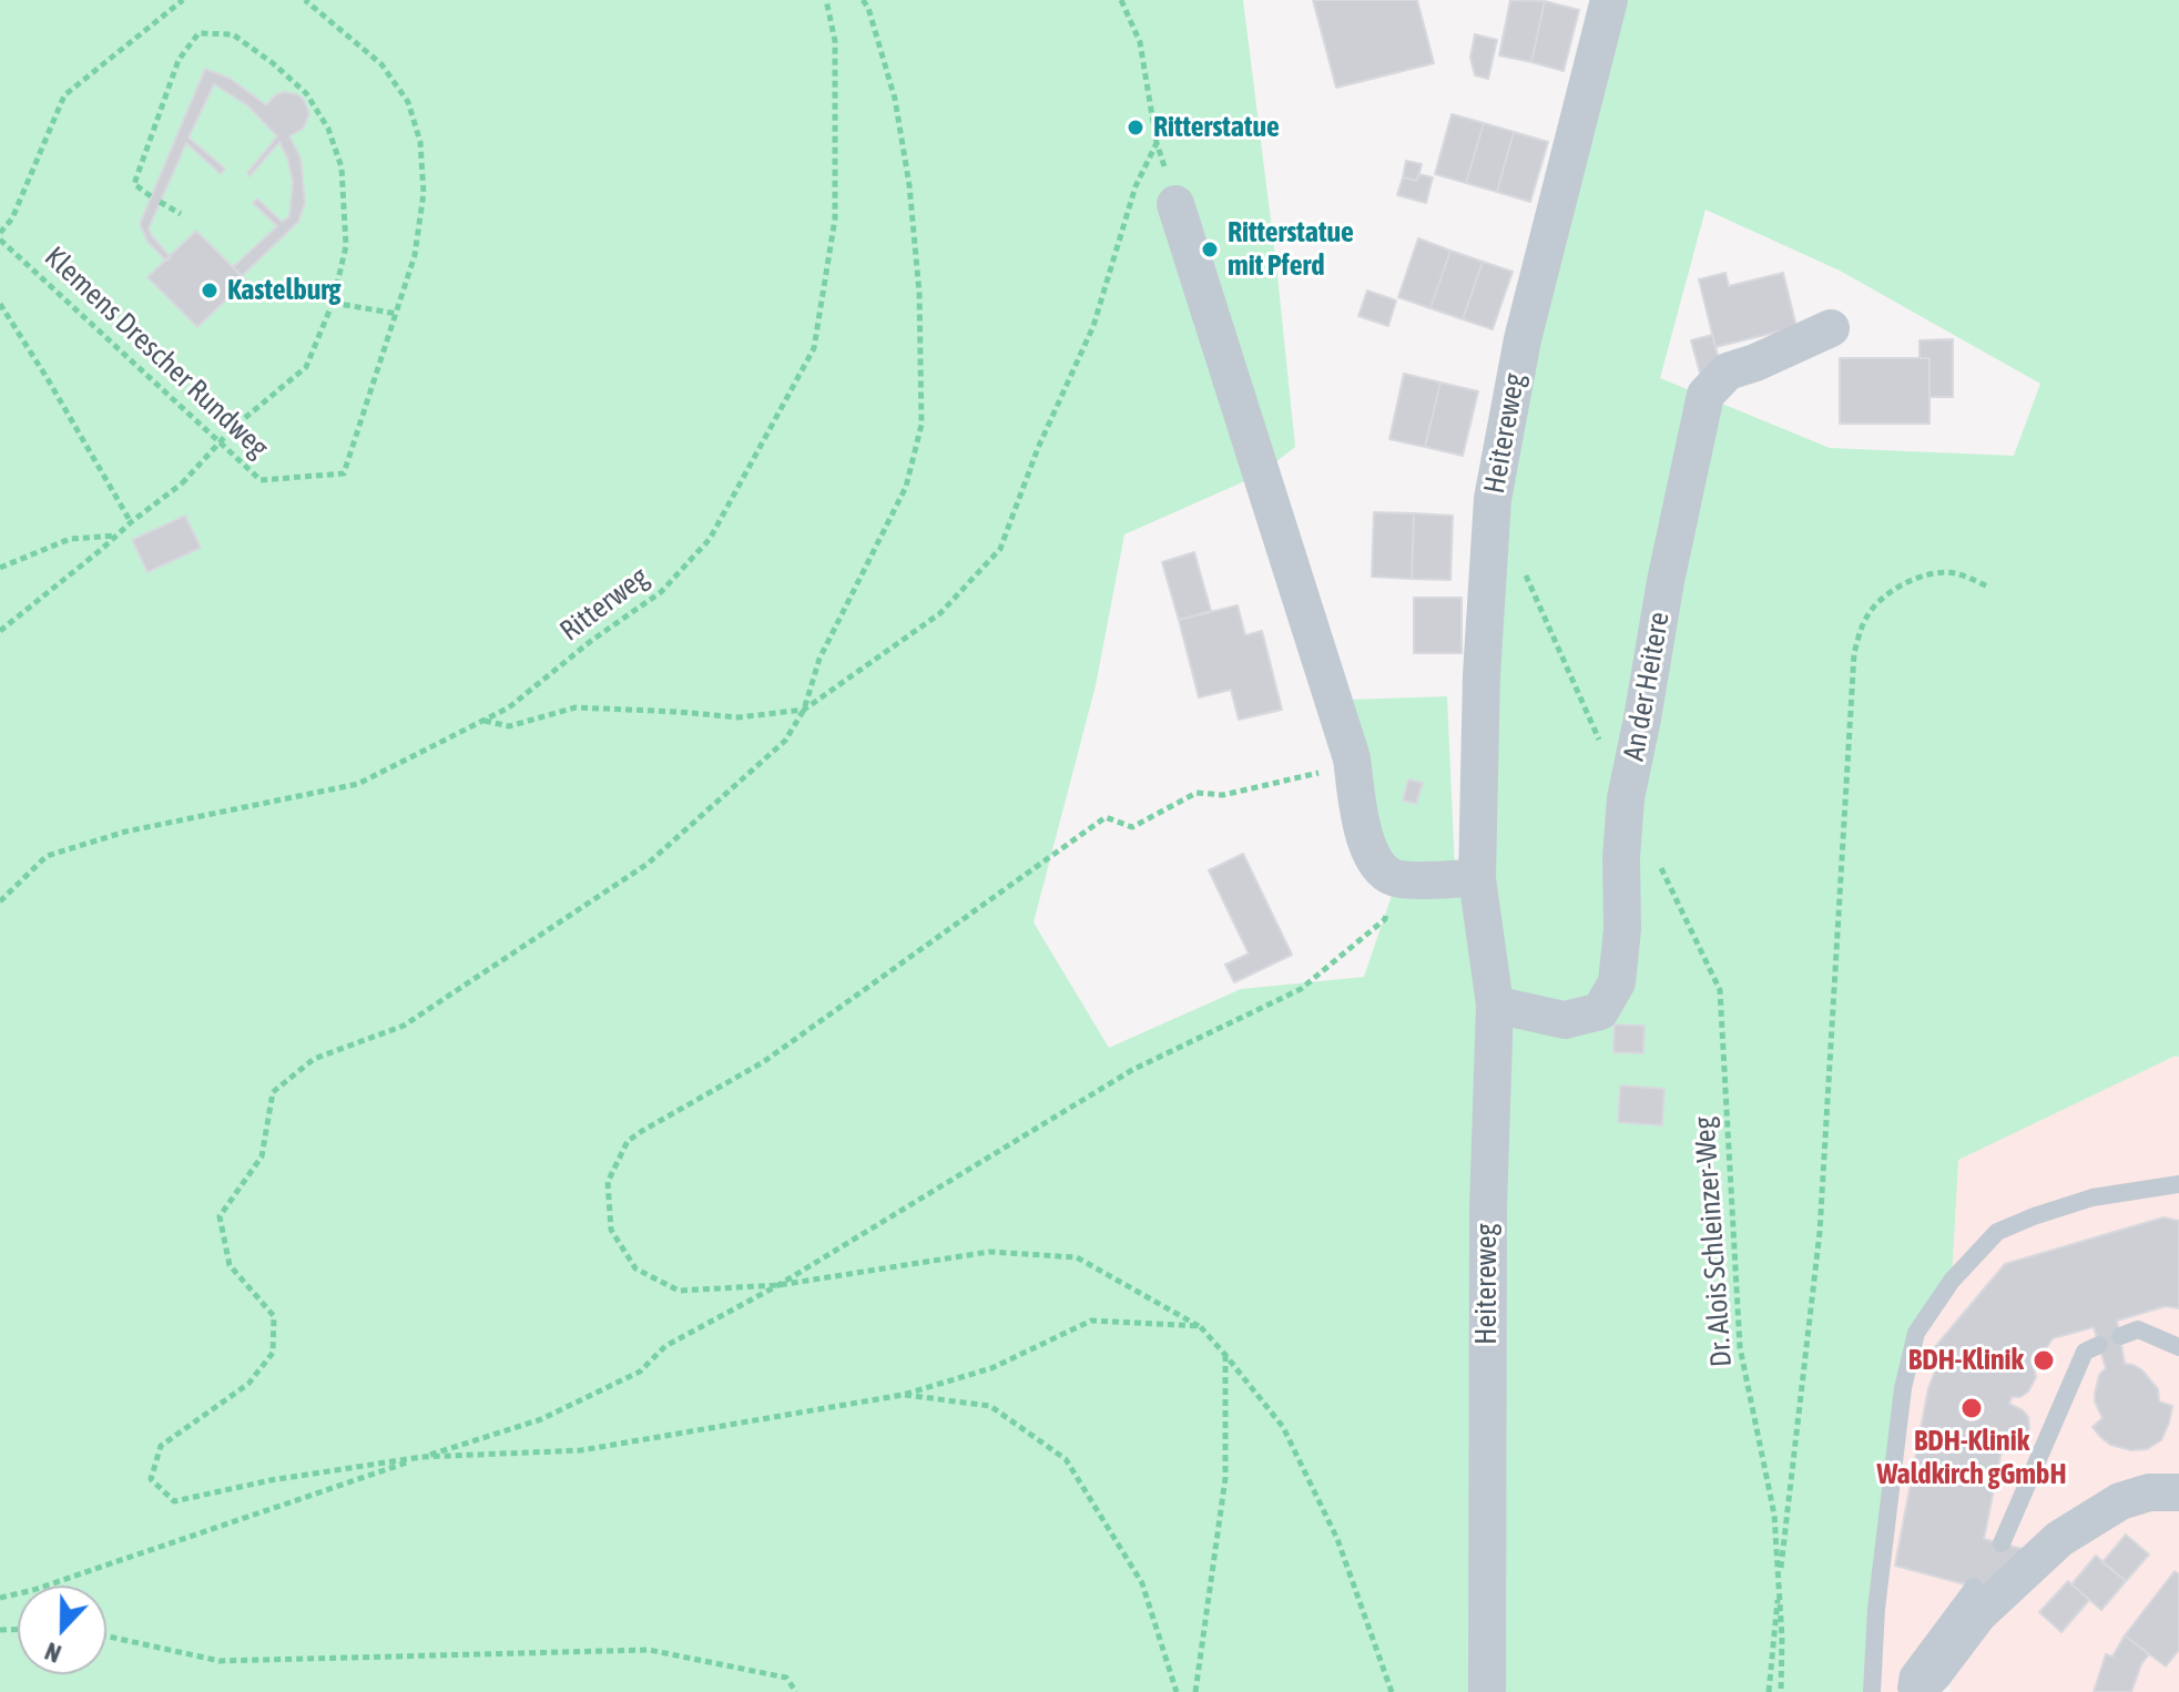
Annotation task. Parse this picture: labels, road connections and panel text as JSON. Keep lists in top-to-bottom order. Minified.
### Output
{"streets":{"street":["Heitereweg","An der Heitere"],"path":["Klemens Drescher Rundweg","Ritterweg","Dr. Alois Schleinzer-Weg"]},"crossings":[["Heitereweg","An der Heitere"]],"places":["Ritterstatue","Ritterstatue mit Pferd","Kastelburg","BDH-Klinik","BDH-Klinik Waldkirch gGmbH"],"north":"bottom"}
